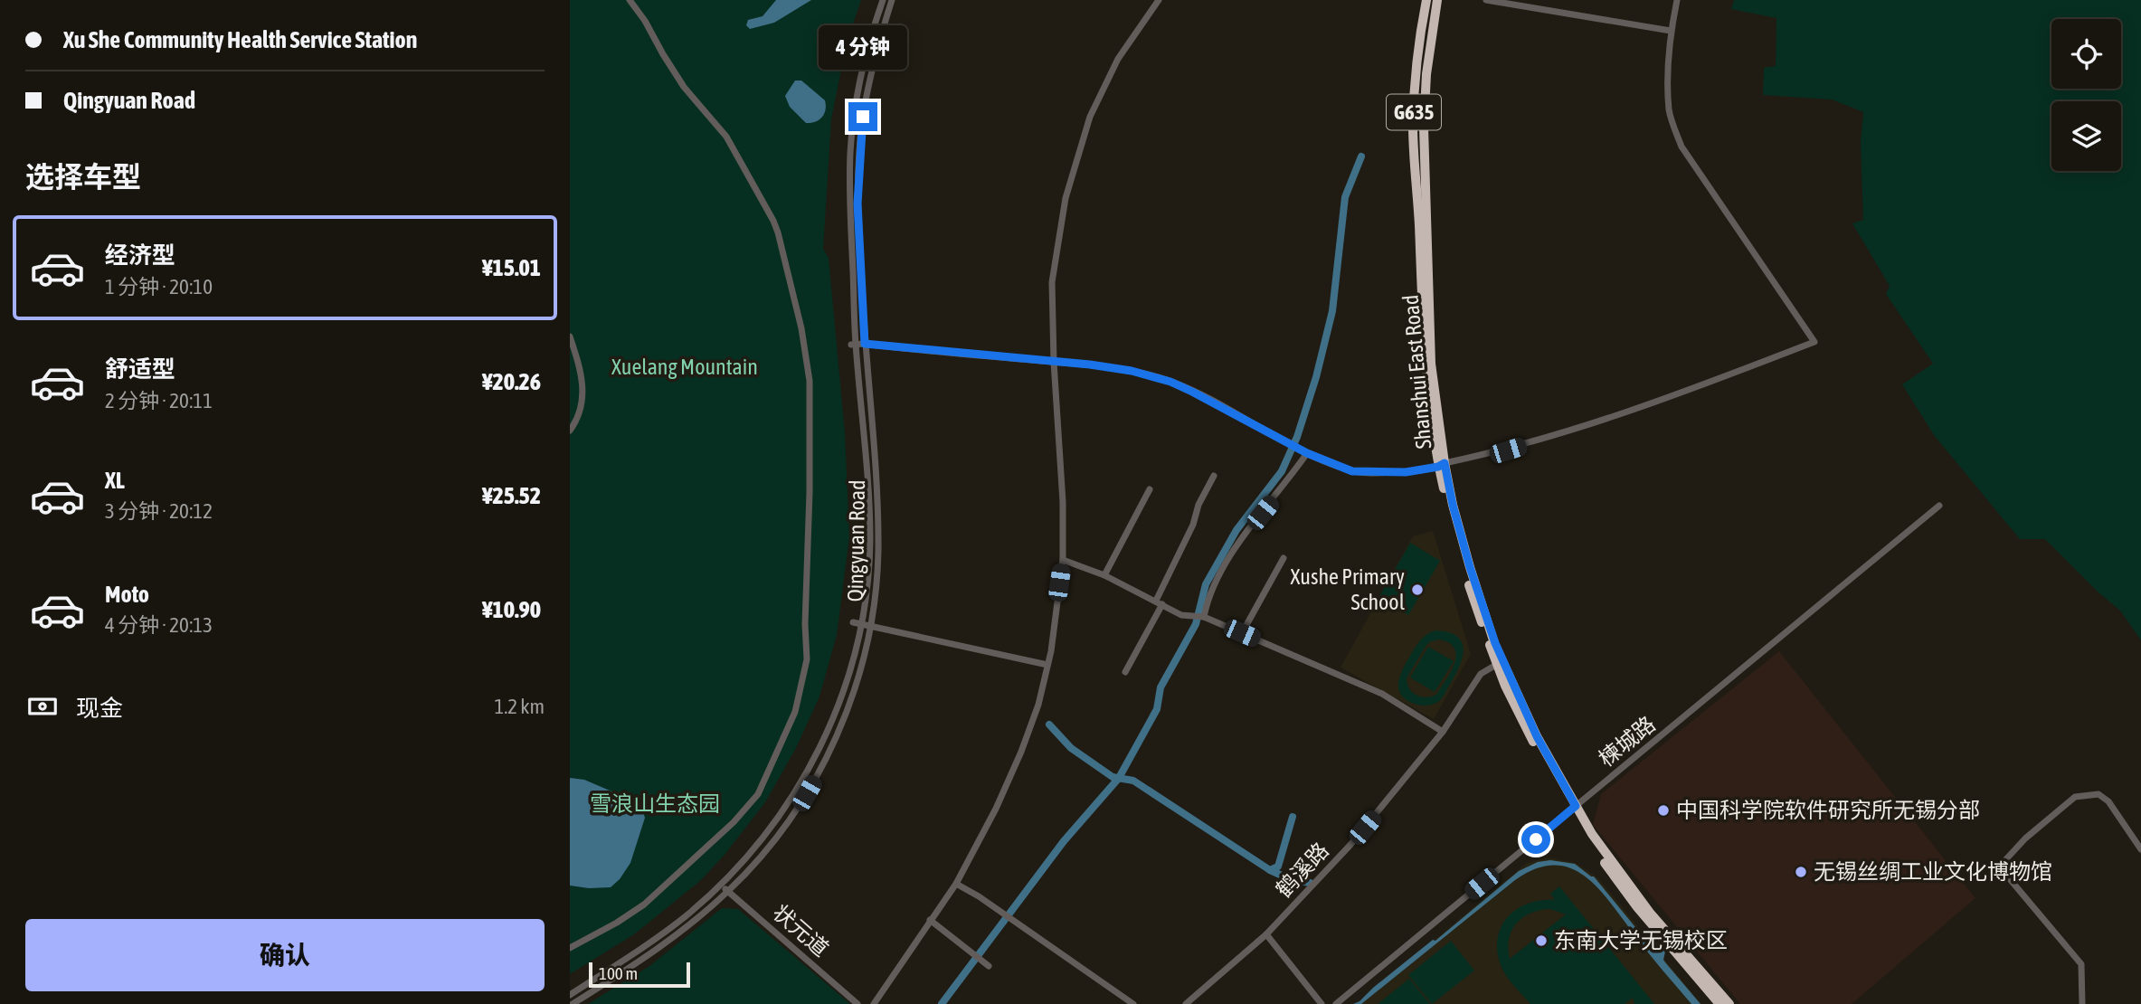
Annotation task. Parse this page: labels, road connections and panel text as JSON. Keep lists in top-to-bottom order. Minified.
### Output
{"streets":{"highway":["G635","Shanshui East Road"],"street":["Qingyuan Road","楝城路","鹤溪路","状元道"]},"crossings":[["Shanshui East Road","楝城路"],["Shanshui East Road","鹤溪路"],["Qingyuan Road","状元道"]],"parks":["Xuelang Mountain","雪浪山生态园"],"places":["Xushe Primary School","中国科学院软件研究所无锡分部","无锡丝绸工业文化博物馆","东南大学无锡校区"],"scale_bar":"100 m","page":{"banner":["Xu She Community Health Service Station","Qingyuan Road"],"bubble":"4 分钟","heading":"选择车型","list":[{"name":"经济型","note":"1 分钟 · 20:10","value":"¥15.01"},{"name":"舒适型","note":"2 分钟 · 20:11","value":"¥20.26"},{"name":"XL","note":"3 分钟 · 20:12","value":"¥25.52"},{"name":"Moto","note":"4 分钟 · 20:13","value":"¥10.90"}],"pay":["现金","1.2 km"],"buttons":"确认","scale":"100 m"}}
